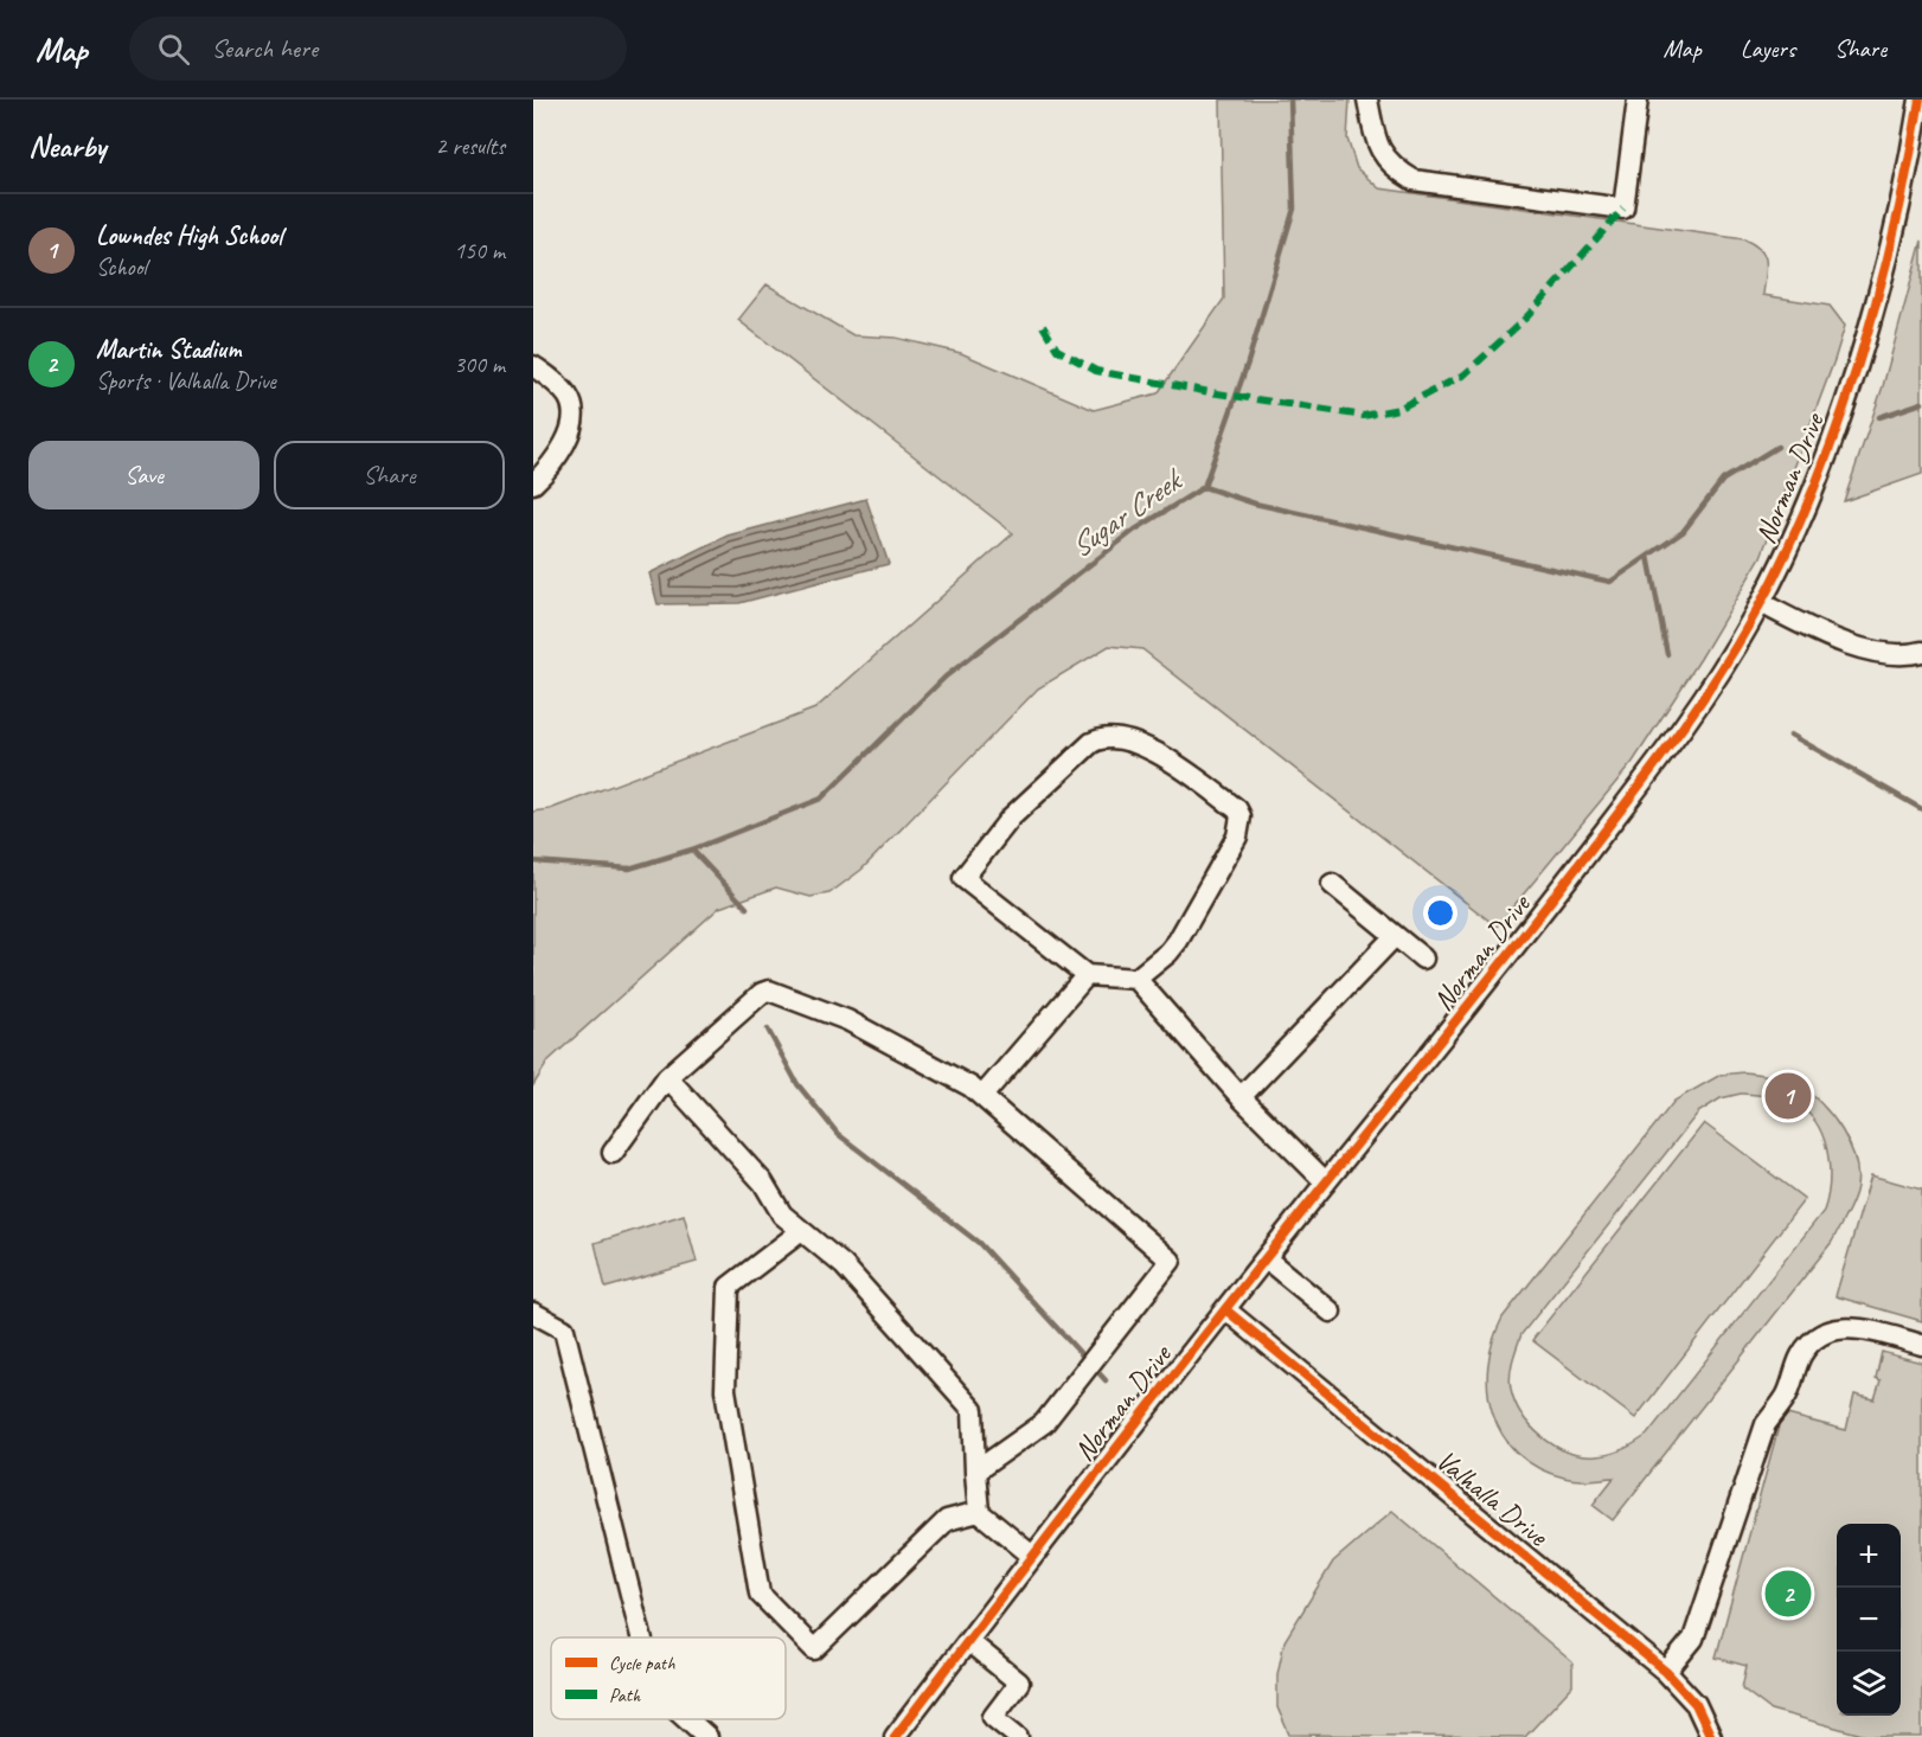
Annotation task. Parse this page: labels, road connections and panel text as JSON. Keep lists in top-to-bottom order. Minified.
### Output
{"streets":{"street":["Norman Drive","Valhalla Drive"]},"crossings":[["Norman Drive","Valhalla Drive"]],"water":["Sugar Creek"],"legend":["Cycle path","Path"],"page":{"header":"Map","search":"Search here","nav":["Map","Layers","Share"],"heading":["Nearby","2 results"],"list":[{"mark":"1","name":"Lowndes High School","note":"School","value":"150 m"},{"mark":"2","name":"Martin Stadium","note":"Sports · Valhalla Drive","value":"300 m"}],"buttons":["Save","Share"],"pins":["1","2"],"map_buttons":["+","−"]}}
